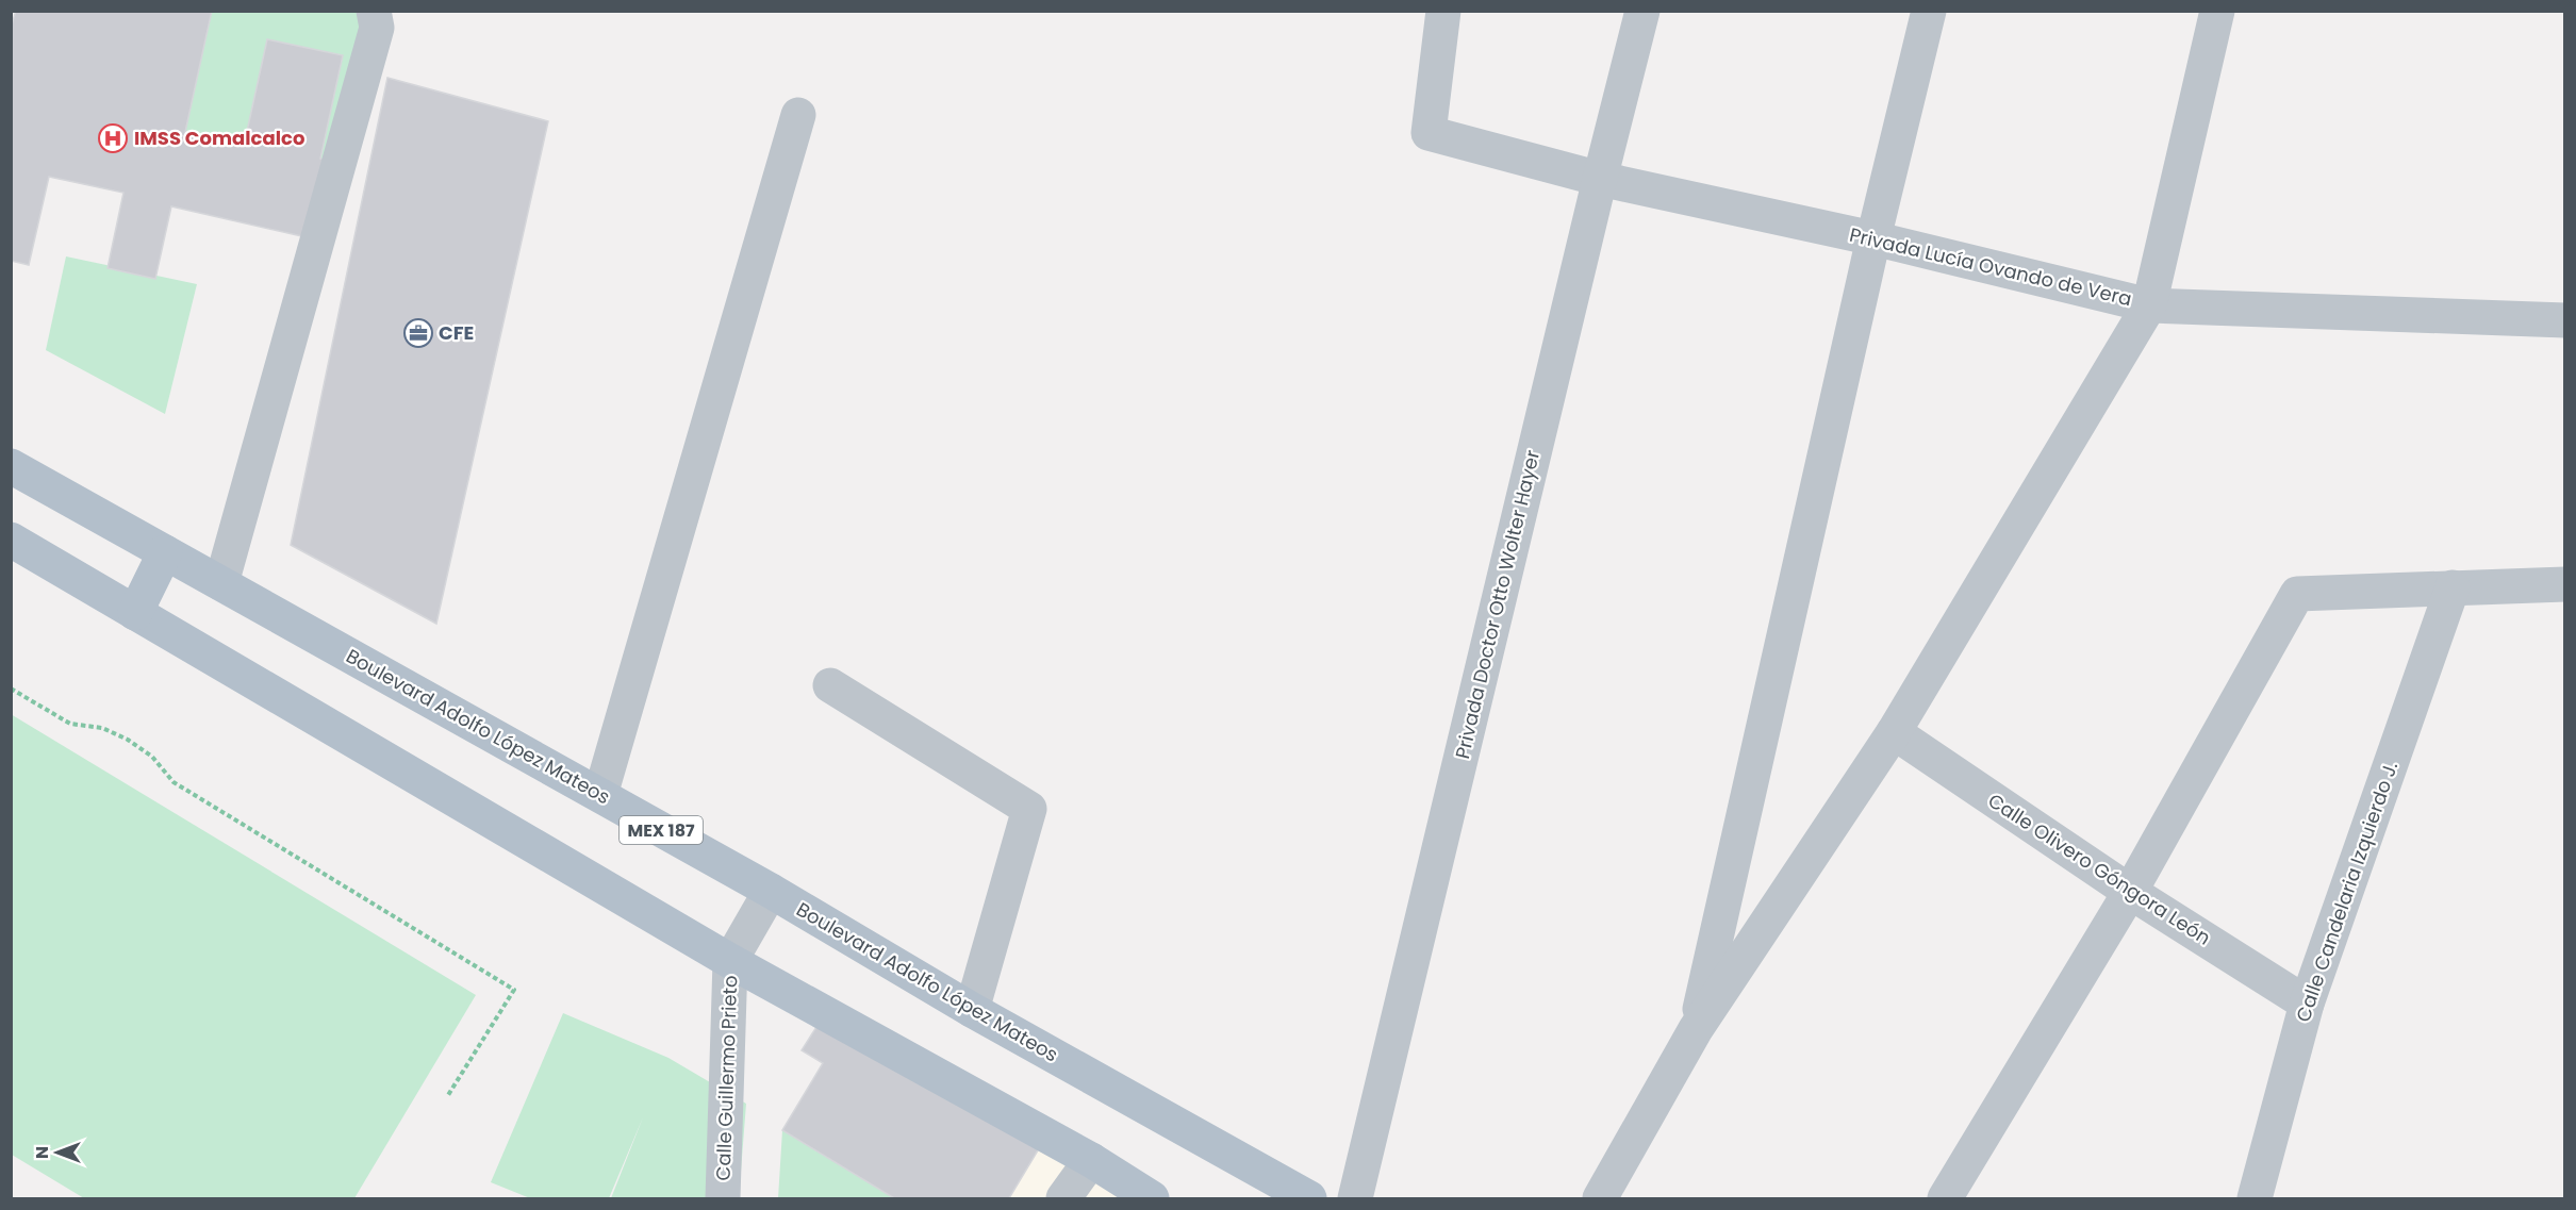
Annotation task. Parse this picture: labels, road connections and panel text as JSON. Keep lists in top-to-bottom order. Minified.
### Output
{"streets":{"main road":["Boulevard Adolfo López Mateos","MEX 187"],"street":["Privada Lucía Ovando de Vera","Privada Doctor Otto Wolter Hayer","Calle Olivero Góngora León","Calle Candelaria Izquierdo J.","Calle Guillermo Prieto"]},"crossings":[["Privada Lucía Ovando de Vera","Privada Doctor Otto Wolter Hayer"],["Boulevard Adolfo López Mateos","Calle Guillermo Prieto"],["Calle Olivero Góngora León","Calle Candelaria Izquierdo J."]],"places":{"hospital":["IMSS Comalcalco"],"office":["CFE"]},"north":"left"}
